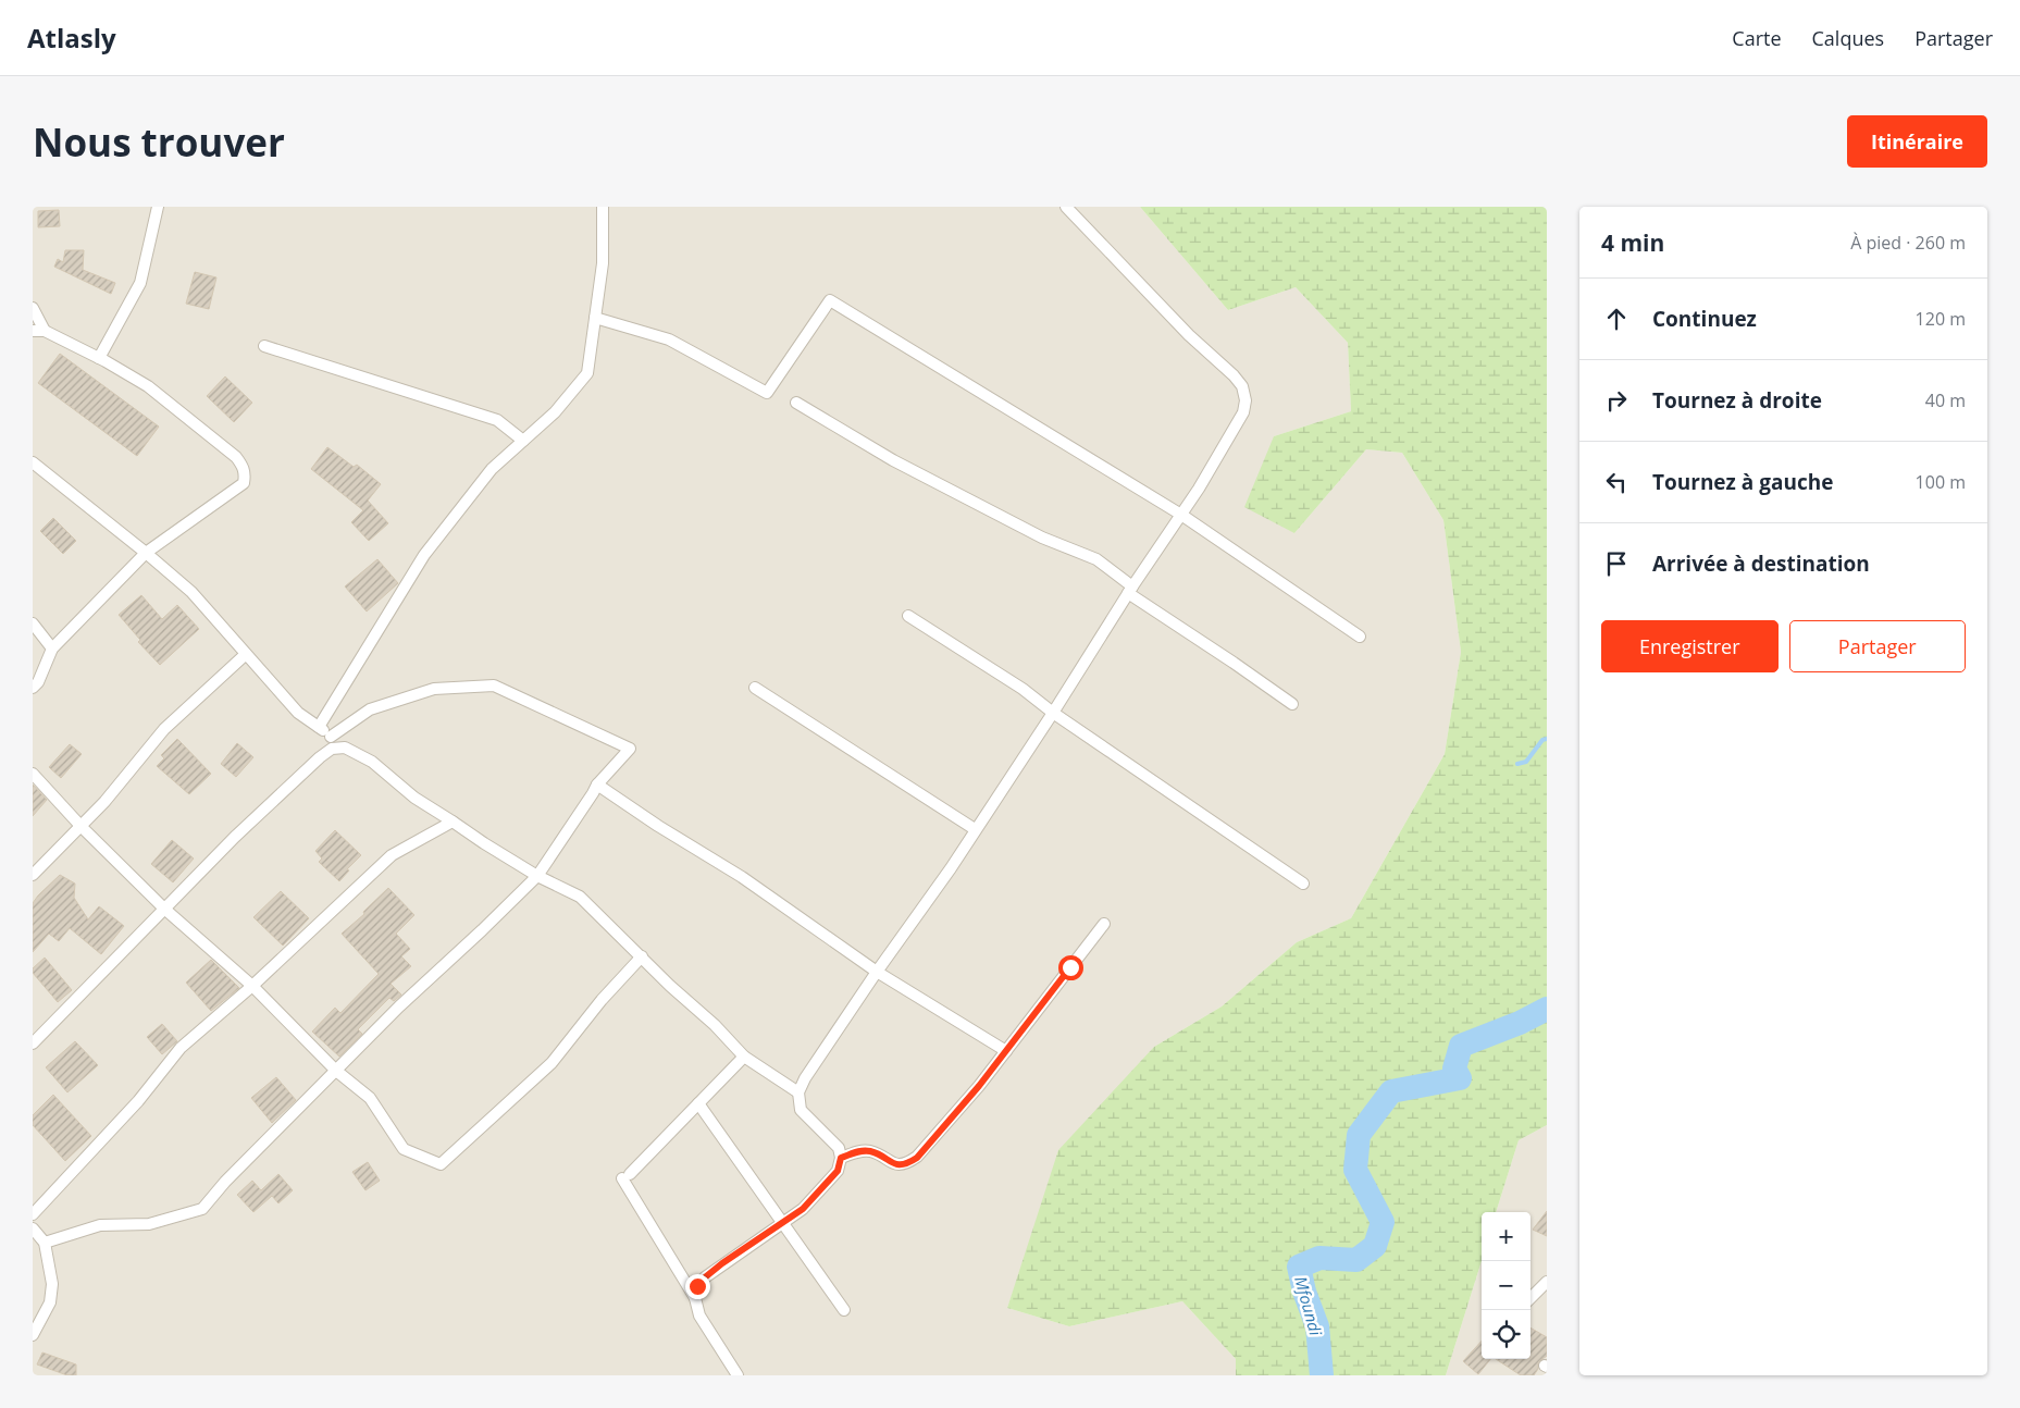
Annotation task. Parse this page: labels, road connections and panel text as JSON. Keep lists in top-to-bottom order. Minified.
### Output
{"water":["Mfoundi"],"page":{"header":"Atlasly","nav":["Carte","Calques","Partager"],"buttons":["Itinéraire",["Enregistrer","Partager"]],"title":"Nous trouver","heading":["4 min","À pied · 260 m"],"list":[["Continuez","120 m"],["Tournez à droite","40 m"],["Tournez à gauche","100 m"],"Arrivée à destination"],"map_buttons":["+","−"]}}
